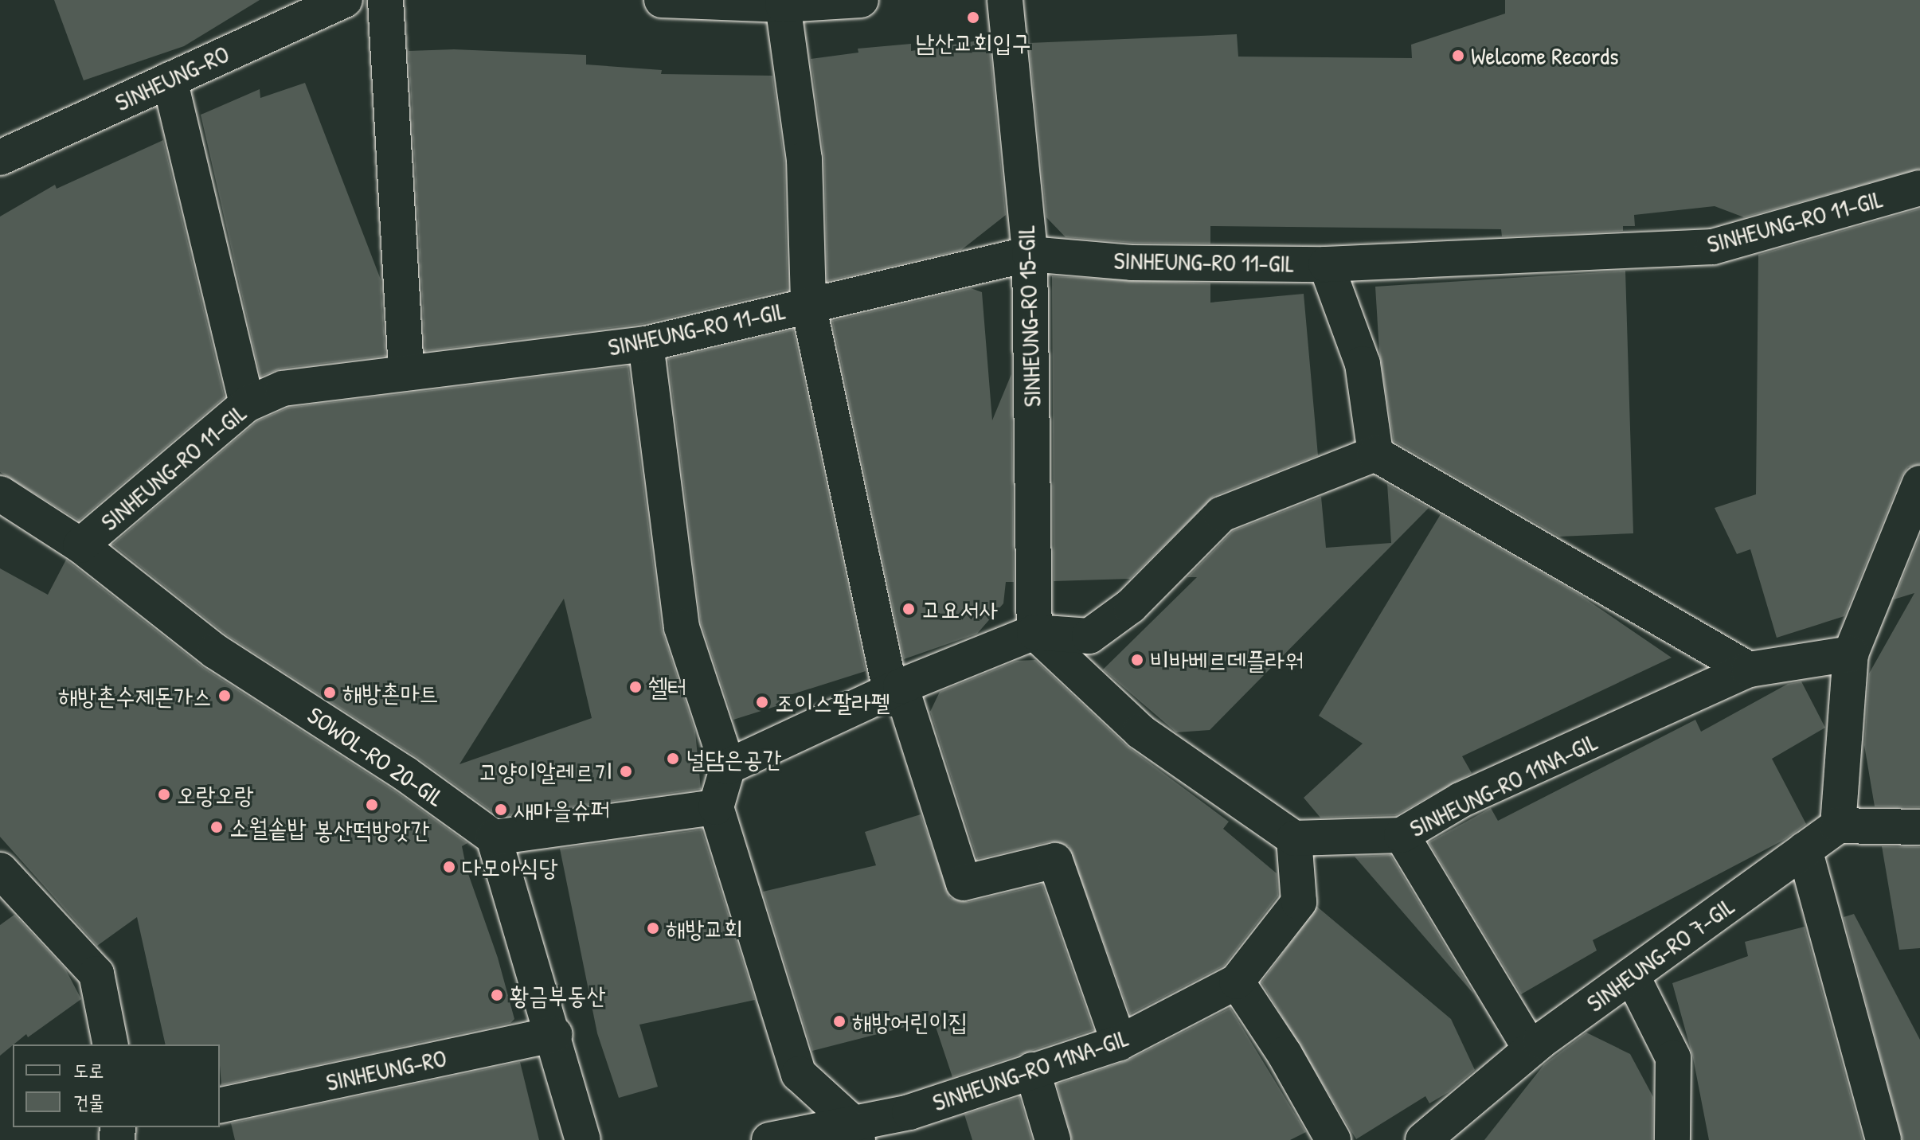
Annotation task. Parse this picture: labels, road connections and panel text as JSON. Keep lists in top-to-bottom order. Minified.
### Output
{"streets":{"street":["SINHEUNG-RO","SINHEUNG-RO 11-GIL","SINHEUNG-RO 15-GIL","SOWOL-RO 20-GIL","SINHEUNG-RO 11NA-GIL","SINHEUNG-RO 7-GIL"]},"crossings":[["SINHEUNG-RO 11-GIL","SINHEUNG-RO 15-GIL"],["SINHEUNG-RO 11-GIL","SOWOL-RO 20-GIL"]],"places":["남산교회입구","Welcome Records","고요서사","비바베르데플라워","쉘터","해방촌마트","해방촌수제돈가스","조이스팔라펠","널담은공간","고양이알레르기","오랑오랑","봉산떡방앗간","새마을슈퍼","소월솥밥","다모아식당","해방교회","황금부동산","해방어린이집"],"legend":["도로","건물"]}
